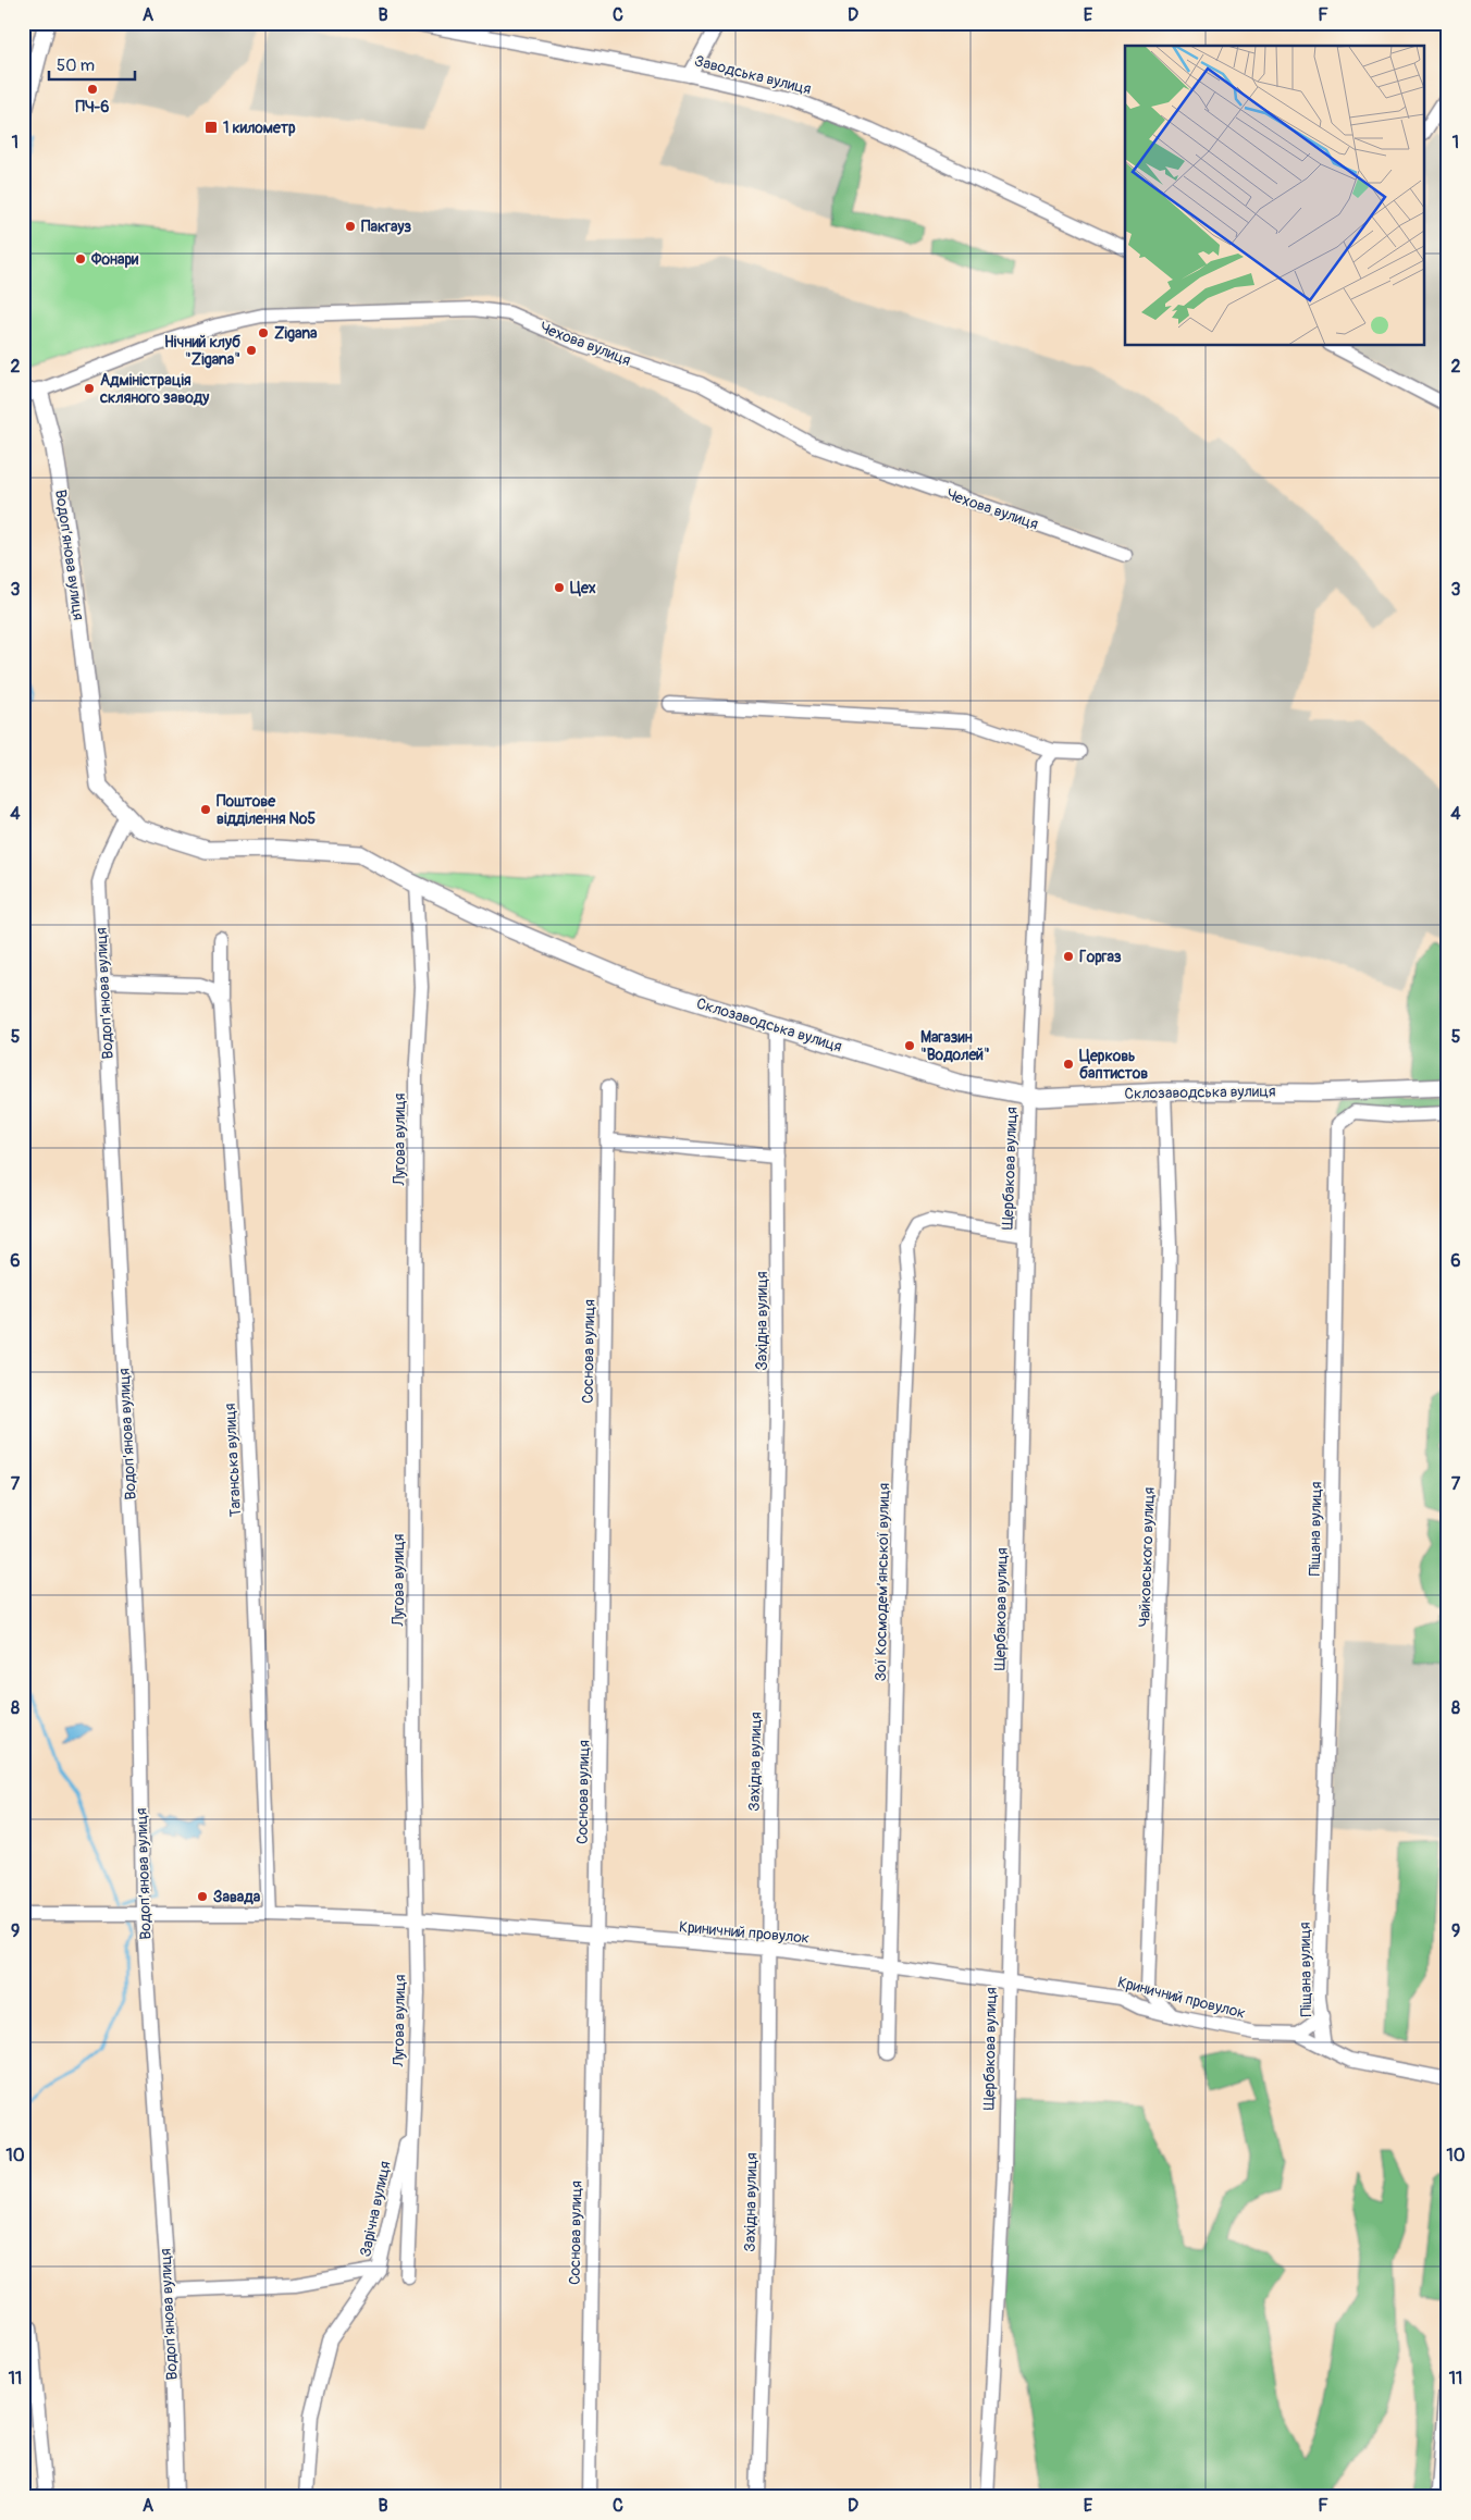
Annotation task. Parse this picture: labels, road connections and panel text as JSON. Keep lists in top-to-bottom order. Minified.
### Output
{"streets":{"street":["Заводська вулиця","Чехова вулиця","Водоп’янова вулиця","Склозаводська вулиця","Лугова вулиця","Щербакова вулиця","Західна вулиця","Соснова вулиця","Таганська вулиця","Піщана вулиця","Чайковського вулиця","Зої Космодем’янської вулиця","Криничний провулок","Зарічна вулиця"]},"crossings":[["Чехова вулиця","Водоп’янова вулиця"],["Водоп’янова вулиця","Склозаводська вулиця"],["Водоп’янова вулиця","Криничний провулок"],["Склозаводська вулиця","Лугова вулиця"],["Склозаводська вулиця","Щербакова вулиця"],["Склозаводська вулиця","Західна вулиця"],["Склозаводська вулиця","Чайковського вулиця"],["Лугова вулиця","Криничний провулок"],["Лугова вулиця","Зарічна вулиця"],["Щербакова вулиця","Зої Космодем’янської вулиця"],["Щербакова вулиця","Криничний провулок"],["Західна вулиця","Криничний провулок"],["Соснова вулиця","Криничний провулок"],["Таганська вулиця","Криничний провулок"],["Піщана вулиця","Криничний провулок"],["Зої Космодем’янської вулиця","Криничний провулок"]],"places":{"other":["ПЧ-6","Пакгауз","Фонари","Zigana","Нічний клуб \"Zigana\"","Адміністрація скляного заводу","Цех","Поштове відділення №5","Горгаз","Магазин \"Водолей\"","Церковь баптистов","Завада"],"transit":["1 километр"]},"scale_bar":"50 m","grid":{"columns":["A","B","C","D","E","F"],"rows":["1","2","3","4","5","6","7","8","9","10","11"]}}
